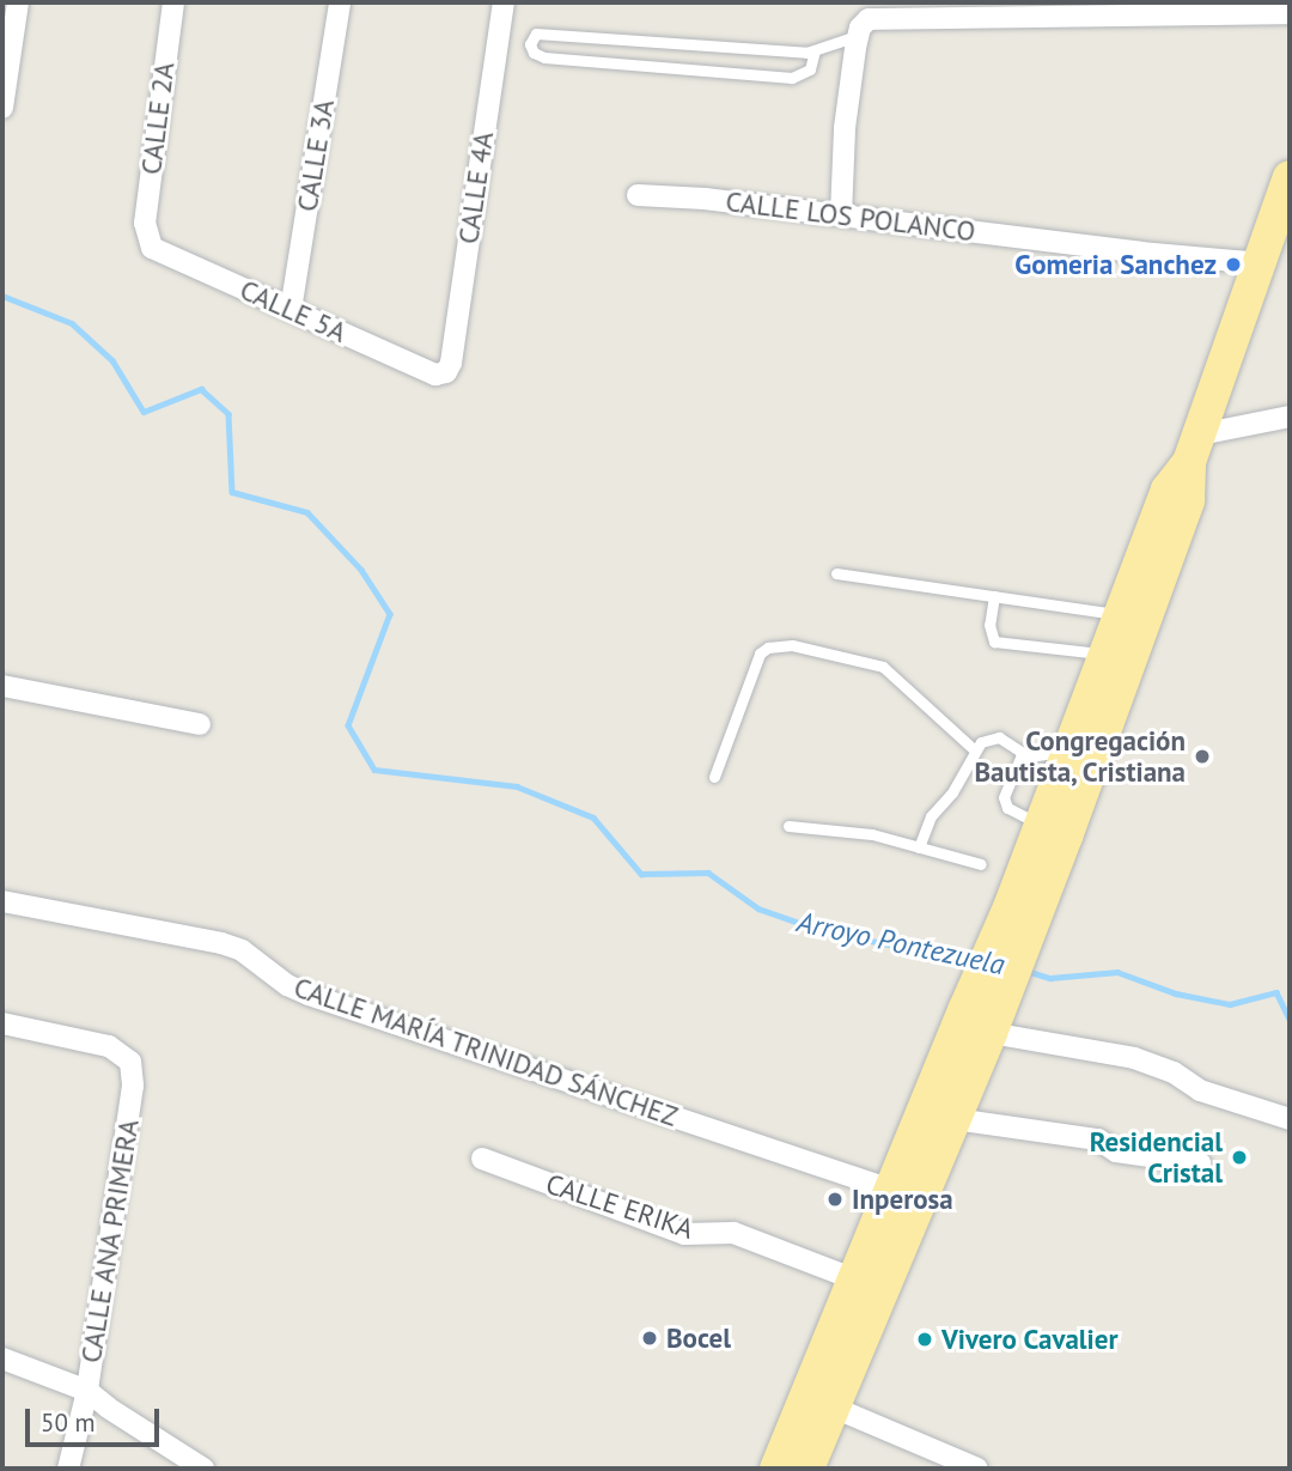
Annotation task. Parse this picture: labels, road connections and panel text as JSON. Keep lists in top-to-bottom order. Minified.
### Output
{"streets":{"street":["CALLE 2A","CALLE 3A","CALLE 4A","CALLE LOS POLANCO","CALLE 5A","CALLE MARÍA TRINIDAD SÁNCHEZ","CALLE ERIKA","CALLE ANA PRIMERA"]},"crossings":[["CALLE 2A","CALLE 5A"],["CALLE 3A","CALLE 5A"],["CALLE 4A","CALLE 5A"]],"water":["Arroyo Pontezuela"],"places":["Gomeria Sanchez","Congregación Bautista, Cristiana","Residencial Cristal","Inperosa","Bocel","Vivero Cavalier"],"scale_bar":"50 m"}
